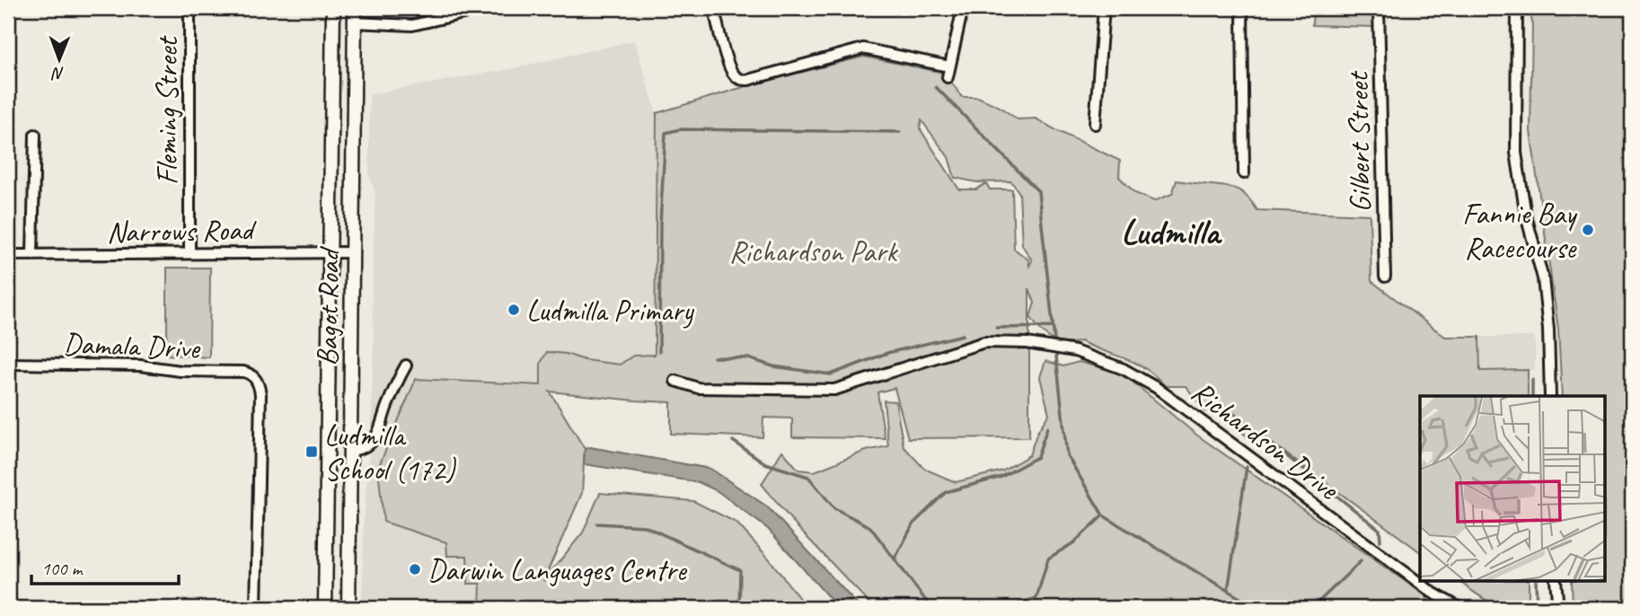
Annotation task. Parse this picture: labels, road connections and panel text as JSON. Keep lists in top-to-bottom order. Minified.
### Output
{"streets":{"main road":["Bagot Road"],"street":["Fleming Street","Gilbert Street","Narrows Road","Damala Drive","Richardson Drive"]},"crossings":[["Fleming Street","Narrows Road"],["Narrows Road","Bagot Road"]],"districts":["Ludmilla"],"parks":["Richardson Park"],"places":{"other":["Fannie Bay Racecourse","Ludmilla Primary","Darwin Languages Centre"],"transit":["Ludmilla School (172)"]},"scale_bar":"100 m","north":"bottom"}
